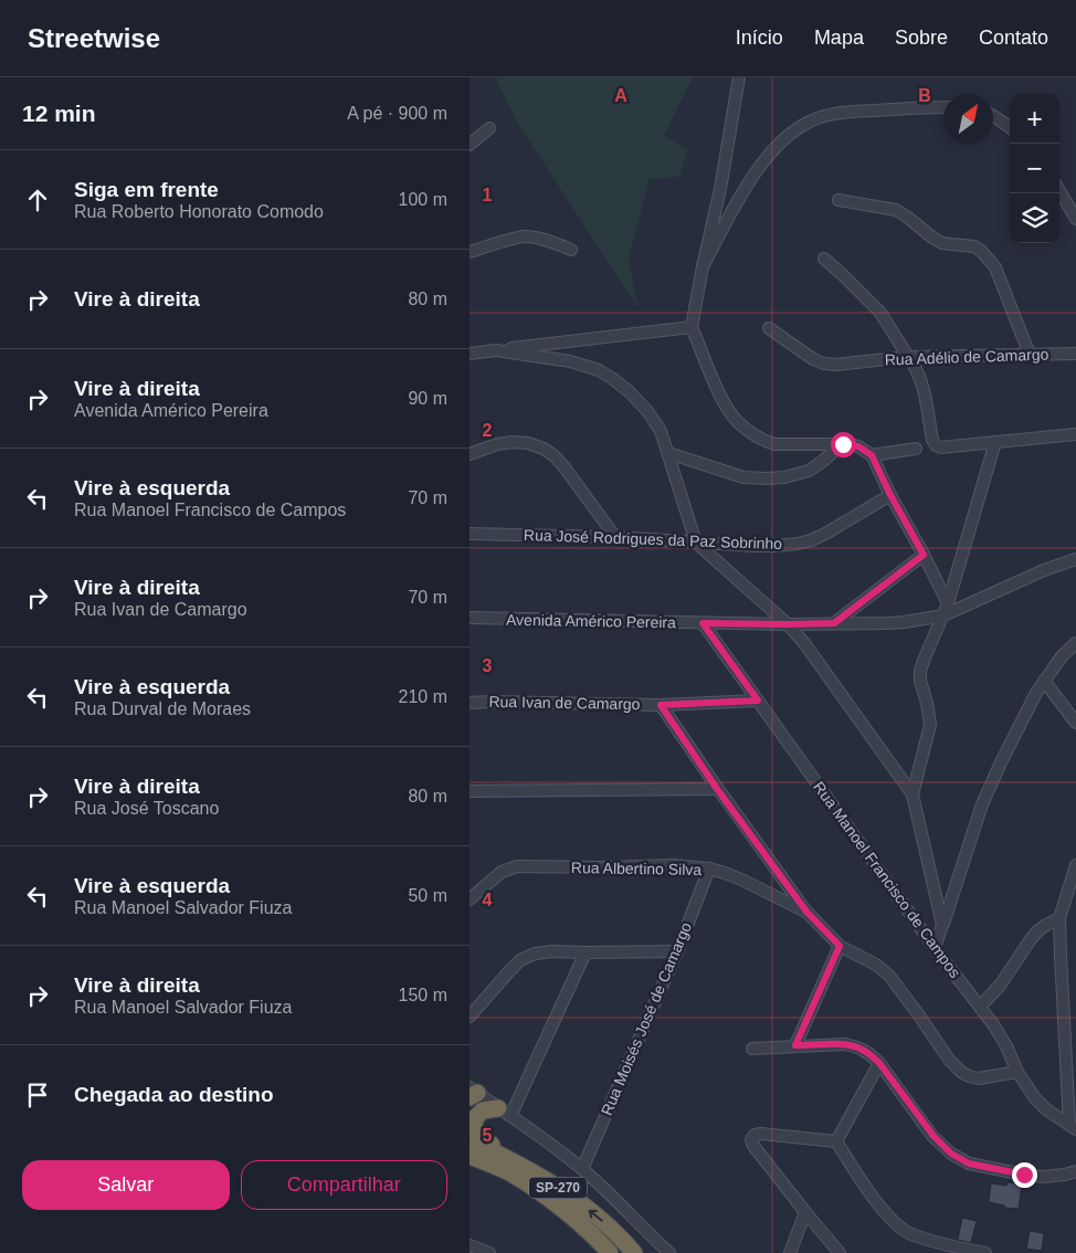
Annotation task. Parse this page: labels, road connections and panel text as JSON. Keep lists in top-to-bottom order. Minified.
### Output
{"streets":{"highway":["SP-270"],"street":["Rua Adélio de Camargo","Rua José Rodrigues da Paz Sobrinho","Avenida Américo Pereira","Rua Ivan de Camargo","Rua Albertino Silva","Rua Manoel Francisco de Campos","Rua Moisés José de Camargo"]},"crossings":[["Avenida Américo Pereira","Rua Manoel Francisco de Campos"],["Rua Ivan de Camargo","Rua Manoel Francisco de Campos"],["Rua Albertino Silva","Rua Moisés José de Camargo"]],"north":"top right","page":{"header":"Streetwise","nav":["Início","Mapa","Sobre","Contato"],"heading":["12 min","A pé · 900 m"],"map_buttons":["+","−"],"list":[["Siga em frente","Rua Roberto Honorato Comodo","100 m"],["Vire à direita","80 m"],["Vire à direita","Avenida Américo Pereira","90 m"],["Vire à esquerda","Rua Manoel Francisco de Campos","70 m"],["Vire à direita","Rua Ivan de Camargo","70 m"],["Vire à esquerda","Rua Durval de Moraes","210 m"],["Vire à direita","Rua José Toscano","80 m"],["Vire à esquerda","Rua Manoel Salvador Fiuza","50 m"],["Vire à direita","Rua Manoel Salvador Fiuza","150 m"],"Chegada ao destino"],"buttons":["Salvar","Compartilhar"]},"grid":{"columns":["A","B"],"rows":["1","2","3","4","5"]}}
